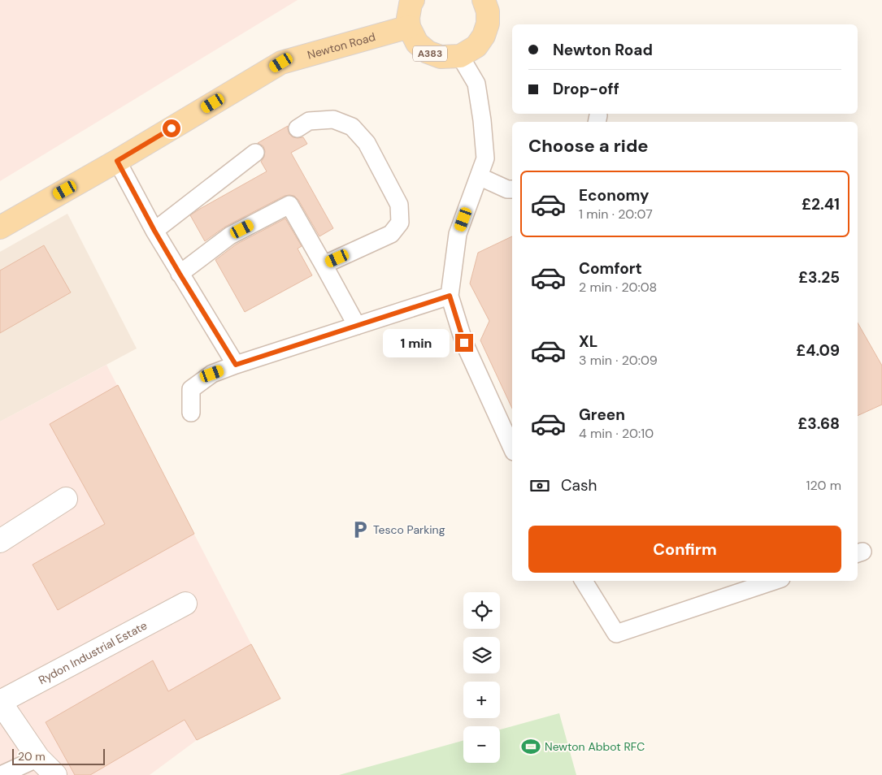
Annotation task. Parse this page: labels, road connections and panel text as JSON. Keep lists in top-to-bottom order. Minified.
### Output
{"streets":{"main road":["Newton Road","A383"],"street":["Rydon Industrial Estate"]},"crossings":[["Newton Road","A383"]],"places":{"parking":["Tesco Parking"],"sports":["Newton Abbot RFC"]},"scale_bar":"20 m","page":{"banner":["Newton Road","Drop-off"],"heading":"Choose a ride","list":[{"name":"Economy","note":"1 min · 20:07","value":"£2.41"},{"name":"Comfort","note":"2 min · 20:08","value":"£3.25"},{"name":"XL","note":"3 min · 20:09","value":"£4.09"},{"name":"Green","note":"4 min · 20:10","value":"£3.68"}],"bubble":"1 min","pay":["Cash","120 m"],"buttons":"Confirm","map_buttons":["+","−"],"scale":"20 m"}}
